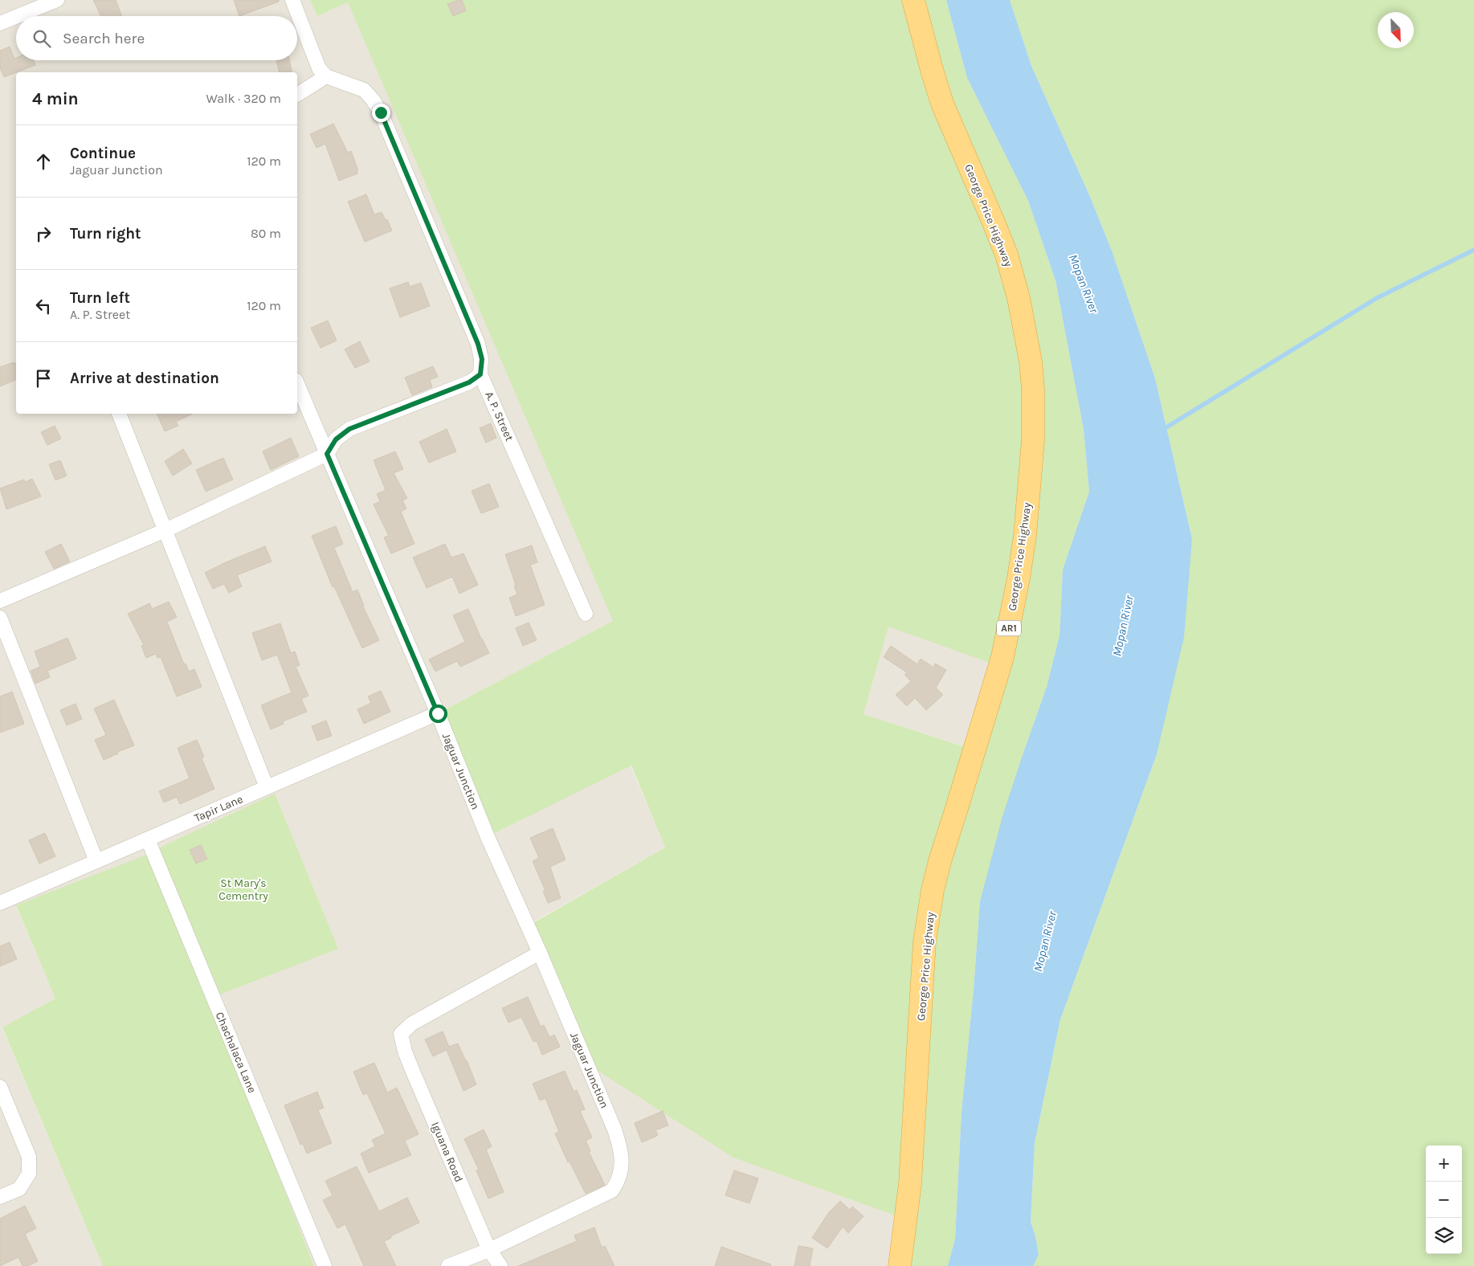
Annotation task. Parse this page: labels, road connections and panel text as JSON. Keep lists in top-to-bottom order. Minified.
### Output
{"streets":{"highway":["George Price Highway","AR1"],"street":["A. P. Street","Jaguar Junction","Tapir Lane","Chachalaca Lane","Iguana Road"]},"crossings":[["Jaguar Junction","Tapir Lane"],["Jaguar Junction","Iguana Road"],["Tapir Lane","Chachalaca Lane"]],"water":["Mopan River"],"parks":["St Mary's Cementry"],"north":"bottom right","page":{"search":"Search here","heading":["4 min","Walk · 320 m"],"list":[["Continue","Jaguar Junction","120 m"],["Turn right","80 m"],["Turn left","A. P. Street","120 m"],"Arrive at destination"],"map_buttons":["+","−"]}}
